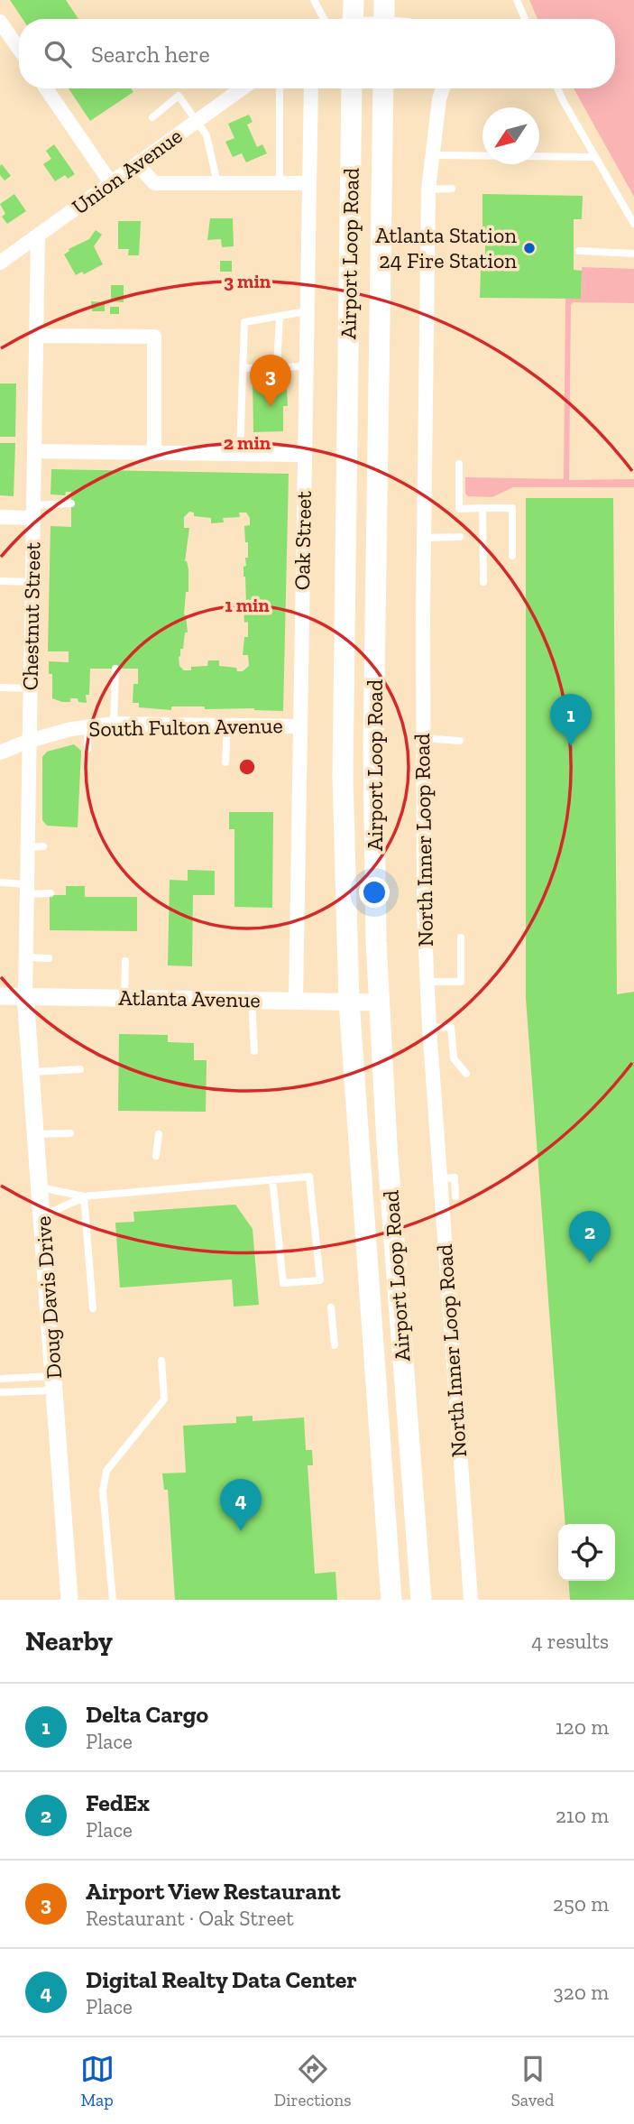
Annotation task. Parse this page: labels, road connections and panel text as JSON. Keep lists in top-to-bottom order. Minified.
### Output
{"streets":{"main road":["Airport Loop Road"],"street":["Union Avenue","Oak Street","Chestnut Street","South Fulton Avenue","North Inner Loop Road","Atlanta Avenue","Doug Davis Drive"]},"crossings":[["Union Avenue","Chestnut Street"],["Airport Loop Road","Atlanta Avenue"],["Oak Street","South Fulton Avenue"],["Oak Street","Atlanta Avenue"],["Chestnut Street","South Fulton Avenue"],["Chestnut Street","Atlanta Avenue"],["Chestnut Street","Doug Davis Drive"],["Atlanta Avenue","Doug Davis Drive"]],"places":["Atlanta Station 24 Fire Station"],"north":"bottom left","page":{"search":"Search here","pins":["3","1","2","4"],"heading":["Nearby","4 results"],"list":[{"mark":"1","name":"Delta Cargo","note":"Place","value":"120 m"},{"mark":"2","name":"FedEx","note":"Place","value":"210 m"},{"mark":"3","name":"Airport View Restaurant","note":"Restaurant · Oak Street","value":"250 m"},{"mark":"4","name":"Digital Realty Data Center","note":"Place","value":"320 m"}],"nav":["Map","Directions","Saved"]},"rings":["3 min","2 min","1 min"]}
